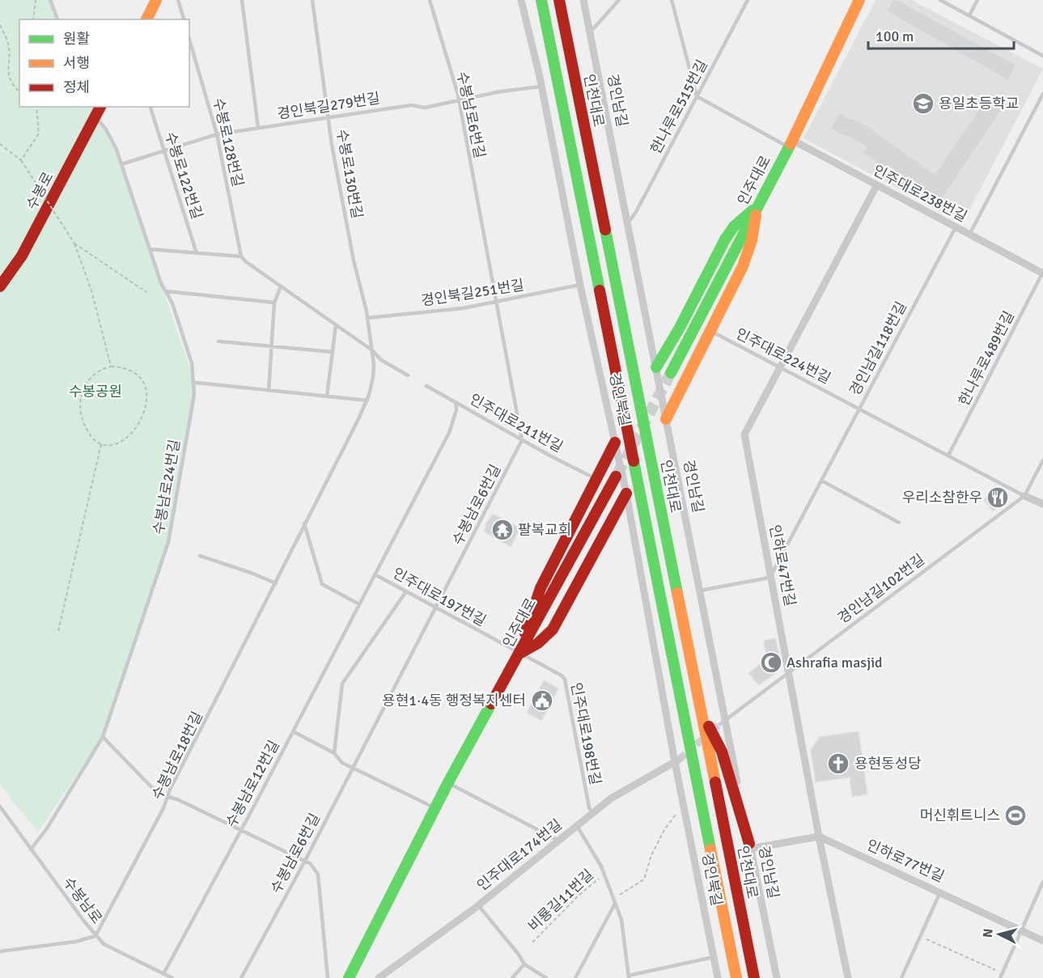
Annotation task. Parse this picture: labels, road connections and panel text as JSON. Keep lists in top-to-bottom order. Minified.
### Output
{"streets":{"main road":["인천대로","인주대로","수봉로"],"street":["경인남길","인주대로238번길","경인북길","인하로47번길","인주대로174번길","인하로77번길"],"lane":["경인북길279번길","한나루로515번길","수봉남로6번길","수봉로128번길","수봉로130번길","수봉로122번길","경인북길251번길","경인남길118번길","인주대로224번길","한나루로489번길","인주대로211번길","수봉남로24번길","경인남길102번길","인주대로197번길","인주대로198번길","수봉남로18번길","수봉남로12번길","수봉남로"],"path":["비룡길11번길"]},"crossings":[["경인남길","한나루로515번길"],["경인남길","경인남길102번길"],["경인북길279번길","수봉남로6번길"],["경인북길279번길","수봉로128번길"],["경인북길279번길","수봉로130번길"],["경인북길279번길","수봉로122번길"],["경인북길279번길","경인북길"],["경인북길279번길","수봉남로24번길"],["수봉남로6번길","경인북길251번길"],["수봉남로6번길","인주대로211번길"],["수봉남로6번길","인주대로197번길"],["수봉로130번길","경인북길251번길"],["수봉로130번길","수봉남로18번길"],["인주대로","인주대로238번길"],["인주대로","인주대로197번길"],["인주대로","인주대로198번길"],["수봉로","수봉남로24번길"],["인주대로238번길","경인남길118번길"],["인주대로238번길","한나루로489번길"],["인주대로238번길","인하로47번길"],["경인북길251번길","경인북길"],["경인남길118번길","인주대로224번길"],["경인남길118번길","인하로47번길"],["인주대로224번길","한나루로489번길"],["인주대로224번길","인하로47번길"],["인주대로224번길","경인남길102번길"],["경인북길","인주대로174번길"],["인주대로211번길","수봉남로12번길"],["수봉남로24번길","수봉남로"],["인하로47번길","경인남길102번길"],["인하로47번길","인하로77번길"],["인주대로197번길","인주대로198번길"],["인주대로197번길","수봉남로12번길"],["인주대로198번길","인주대로174번길"],["수봉남로18번길","수봉남로"],["수봉남로12번길","수봉남로"]],"parks":["수봉공원"],"places":{"school or university":["용일초등학교"],"restaurant":["우리소참한우"],"temple":["팔복교회"],"mosque":["Ashrafia masjid"],"public building":["용현1·4동 행정복지센터"],"church":["용현동성당"],"sports":["머신휘트니스"]},"legend":["원활","서행","정체"],"scale_bar":"100 m","north":"left"}
